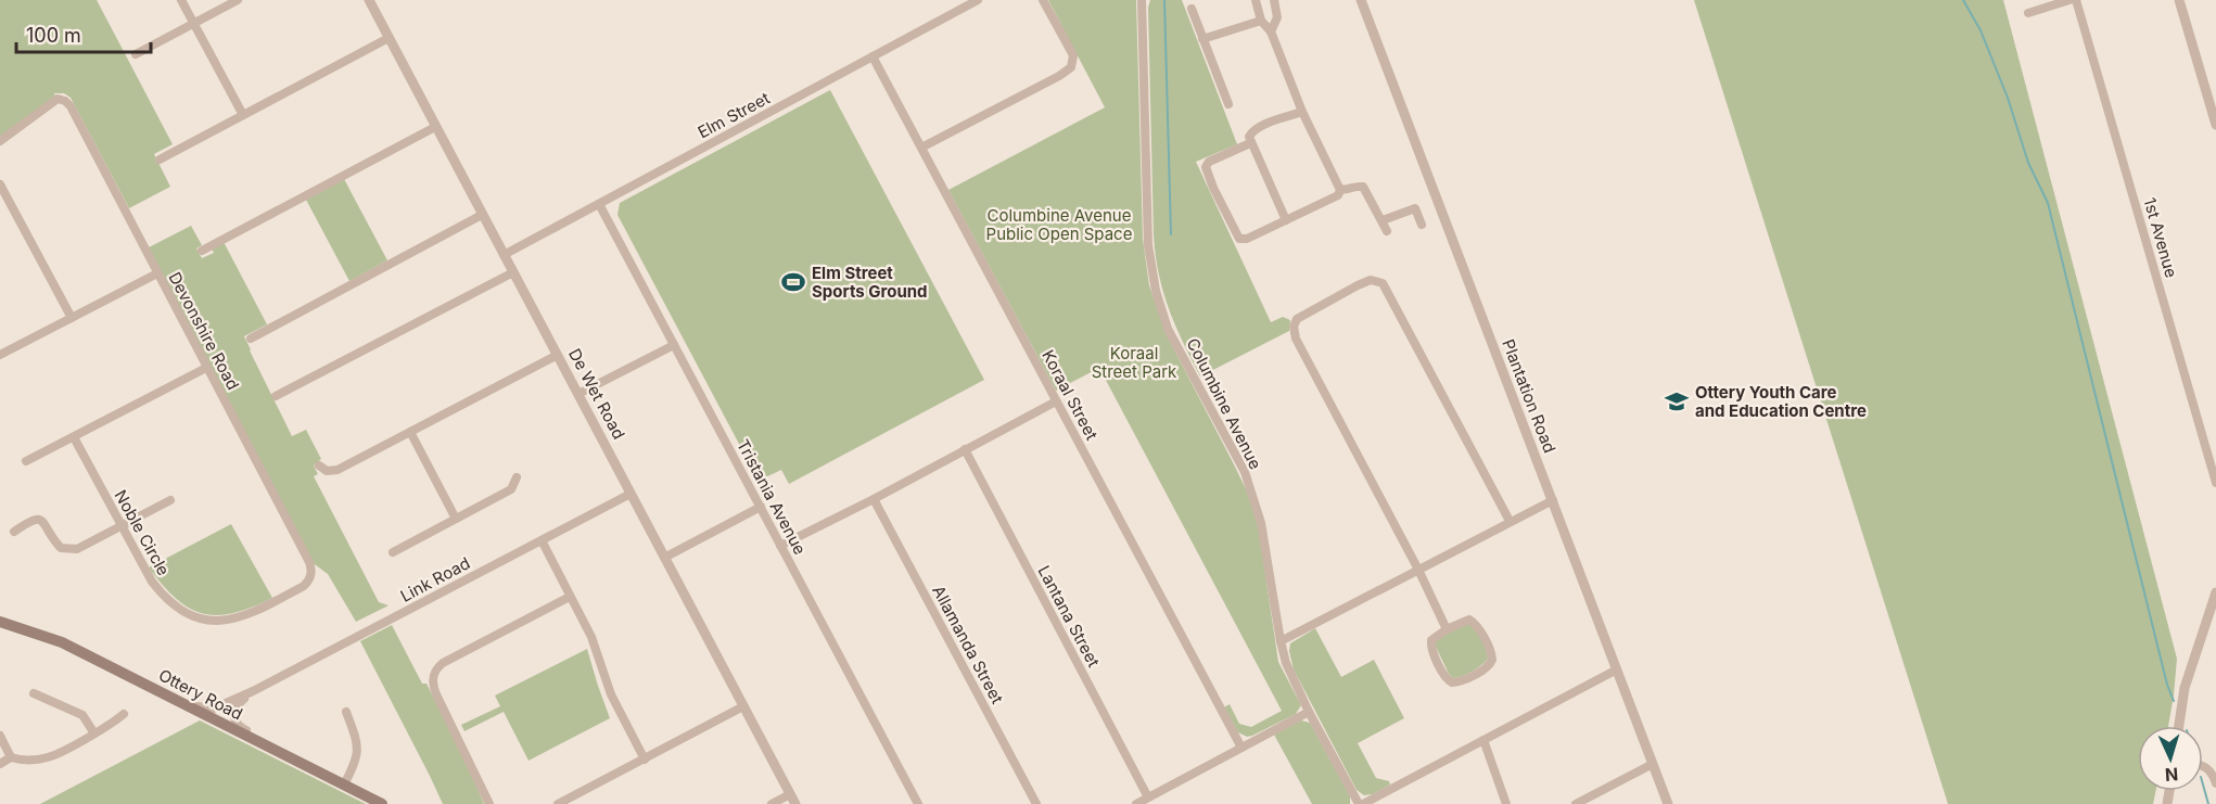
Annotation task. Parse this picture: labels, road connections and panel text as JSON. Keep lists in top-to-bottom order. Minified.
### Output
{"streets":{"main road":["Ottery Road"],"street":["Elm Street","1st Avenue","Devonshire Road","De Wet Road","Koraal Street","Plantation Road","Columbine Avenue","Tristania Avenue","Noble Circle","Link Road","Lantana Street","Allamanda Street"]},"crossings":[["Elm Street","De Wet Road"],["Elm Street","Koraal Street"],["Elm Street","Tristania Avenue"],["Devonshire Road","Noble Circle"],["De Wet Road","Link Road"],["Link Road","Ottery Road"]],"parks":["Columbine Avenue Public Open Space","Koraal Street Park"],"places":{"sports":["Elm Street Sports Ground"],"school or university":["Ottery Youth Care and Education Centre"]},"scale_bar":"100 m","north":"bottom"}
